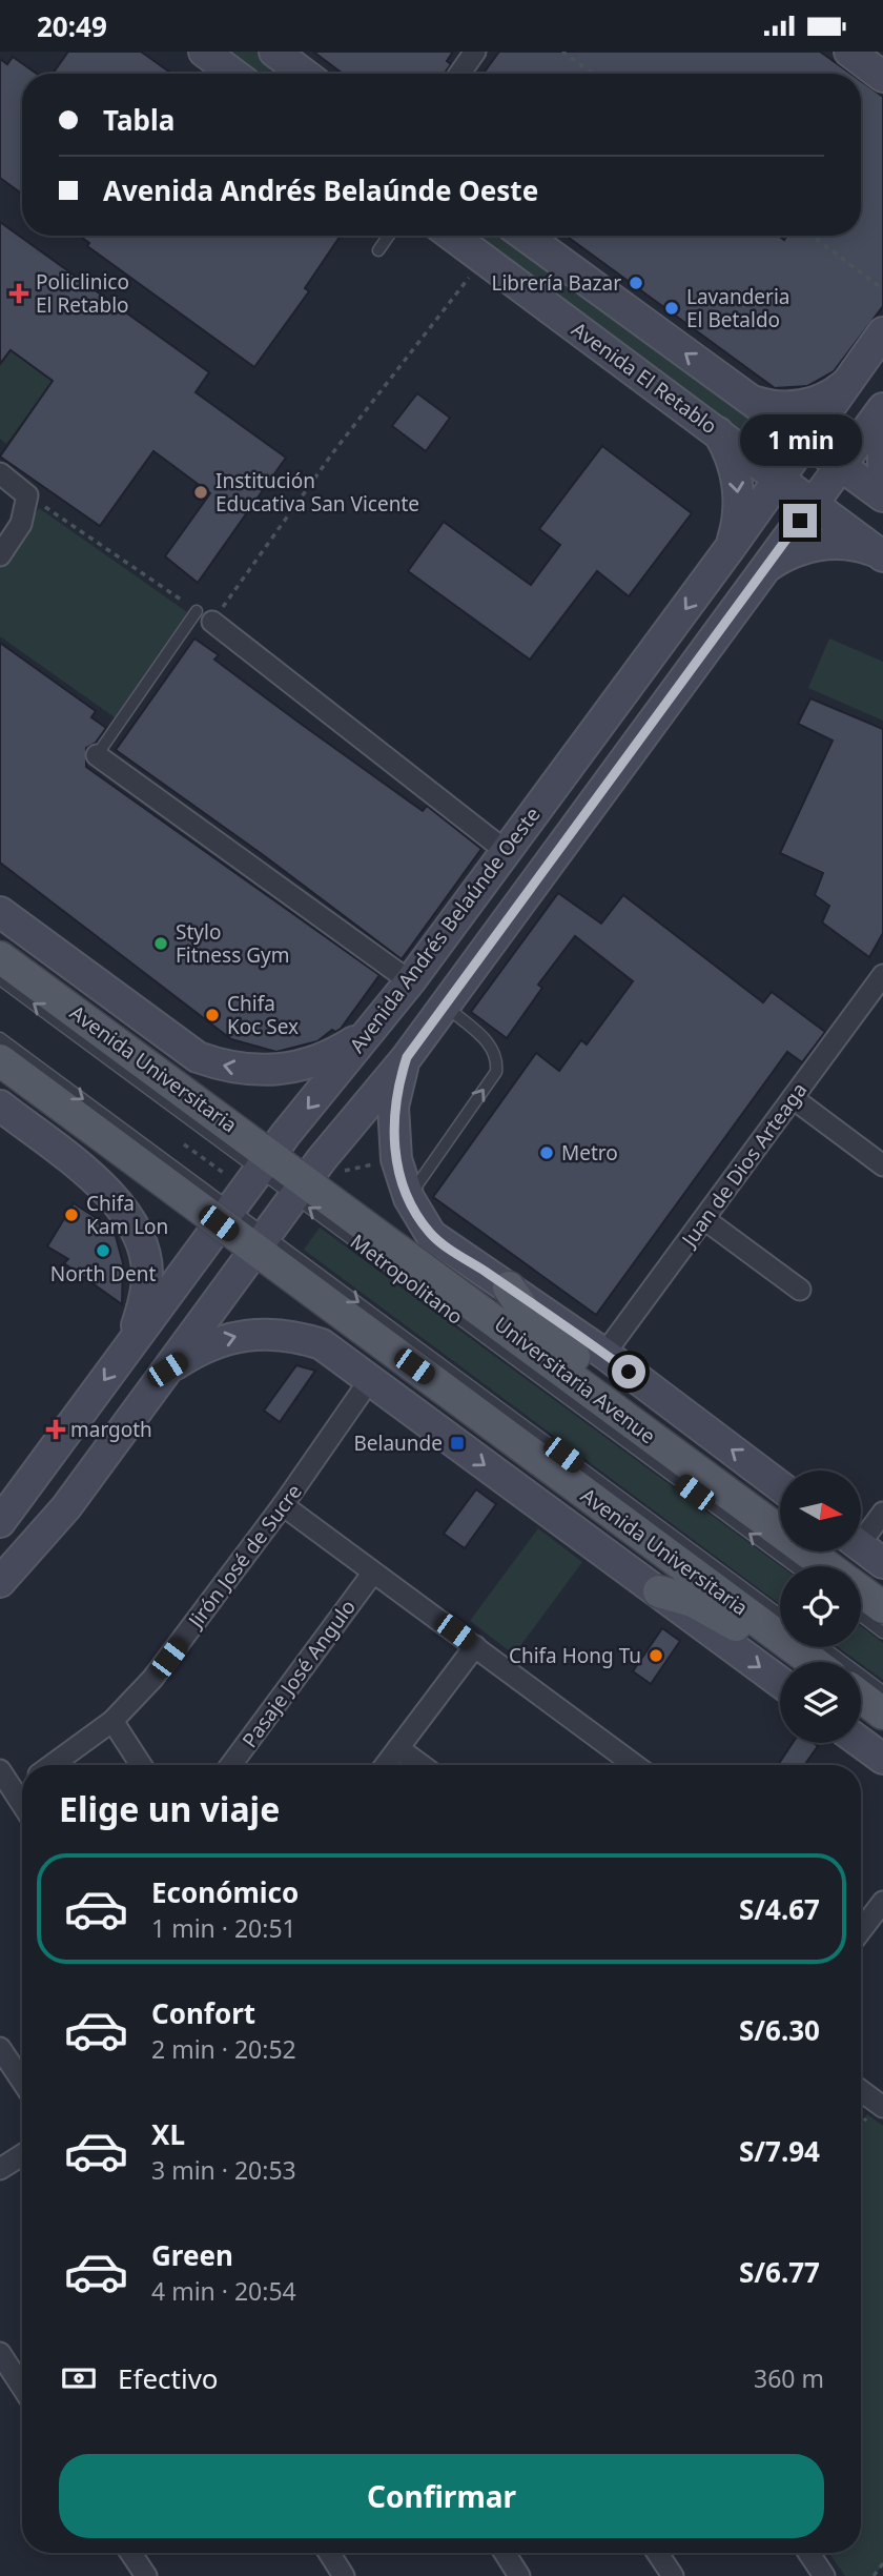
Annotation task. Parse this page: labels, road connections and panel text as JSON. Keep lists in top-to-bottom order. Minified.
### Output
{"streets":{"main road":["Avenida Universitaria","Universitaria Avenue"],"street":["Avenida El Retablo","Avenida Andrés Belaúnde Oeste","Juan de Dios Arteaga","Jirón José de Sucre","Pasaje José Angulo"],"lane":["Metropolitano"]},"crossings":[["Avenida El Retablo","Avenida Andrés Belaúnde Oeste"],["Avenida Andrés Belaúnde Oeste","Avenida Universitaria"],["Avenida Universitaria","Metropolitano"],["Avenida Universitaria","Universitaria Avenue"],["Avenida Universitaria","Jirón José de Sucre"],["Metropolitano","Universitaria Avenue"]],"places":{"other":["Librería Bazar","Lavanderia El Betaldo","Institución Educativa San Vicente","Stylo Fitness Gym","Chifa Koc Sex","Metro","Chifa Kam Lon","North Dent","Chifa Hong Tu"],"health":["Policlinico El Retablo","margoth"],"transit":["Belaunde"]},"north":"right","page":{"status":"20:49","banner":["Tabla","Avenida Andrés Belaúnde Oeste"],"bubble":"1 min","heading":"Elige un viaje","list":[{"name":"Económico","note":"1 min · 20:51","value":"S/4.67"},{"name":"Confort","note":"2 min · 20:52","value":"S/6.30"},{"name":"XL","note":"3 min · 20:53","value":"S/7.94"},{"name":"Green","note":"4 min · 20:54","value":"S/6.77"}],"pay":["Efectivo","360 m"],"buttons":"Confirmar"}}
